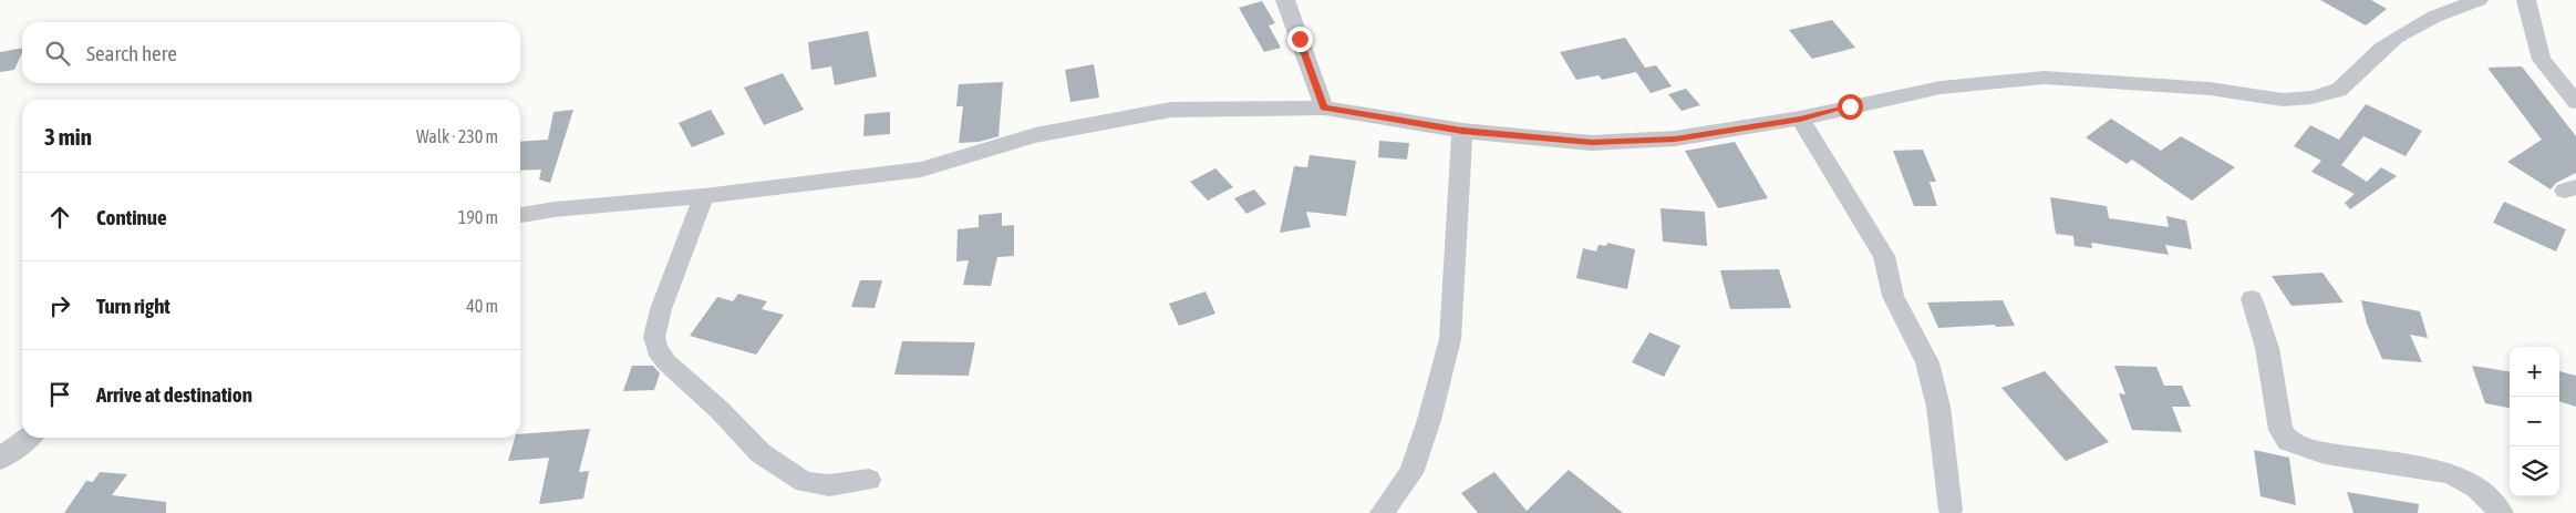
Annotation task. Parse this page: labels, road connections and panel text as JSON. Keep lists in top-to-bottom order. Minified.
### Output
{"page":{"search":"Search here","heading":["3 min","Walk · 230 m"],"list":[["Continue","190 m"],["Turn right","40 m"],"Arrive at destination"],"map_buttons":["+","−"]}}
